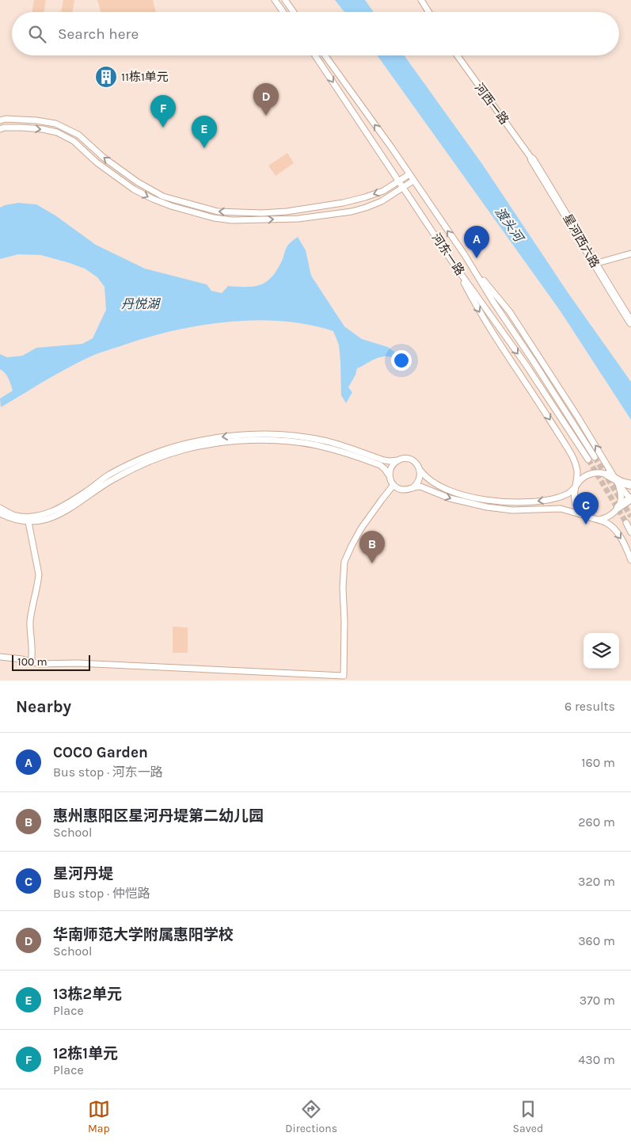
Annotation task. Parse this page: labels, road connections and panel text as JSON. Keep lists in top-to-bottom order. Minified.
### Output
{"streets":{"street":["河西一路","星河西六路","河东一路"]},"crossings":[["河西一路","星河西六路"]],"water":["渡头河","丹悦湖"],"places":{"building":["11栋1单元"]},"scale_bar":"100 m","page":{"search":"Search here","pins":["D","F","E","A","C","B"],"scale":"100 m","heading":["Nearby","6 results"],"list":[{"mark":"A","name":"COCO Garden","note":"Bus stop · 河东一路","value":"160 m"},{"mark":"B","name":"惠州惠阳区星河丹堤第二幼儿园","note":"School","value":"260 m"},{"mark":"C","name":"星河丹堤","note":"Bus stop · 仲恺路","value":"320 m"},{"mark":"D","name":"华南师范大学附属惠阳学校","note":"School","value":"360 m"},{"mark":"E","name":"13栋2单元","note":"Place","value":"370 m"},{"mark":"F","name":"12栋1单元","note":"Place","value":"430 m"}],"nav":["Map","Directions","Saved"]}}
